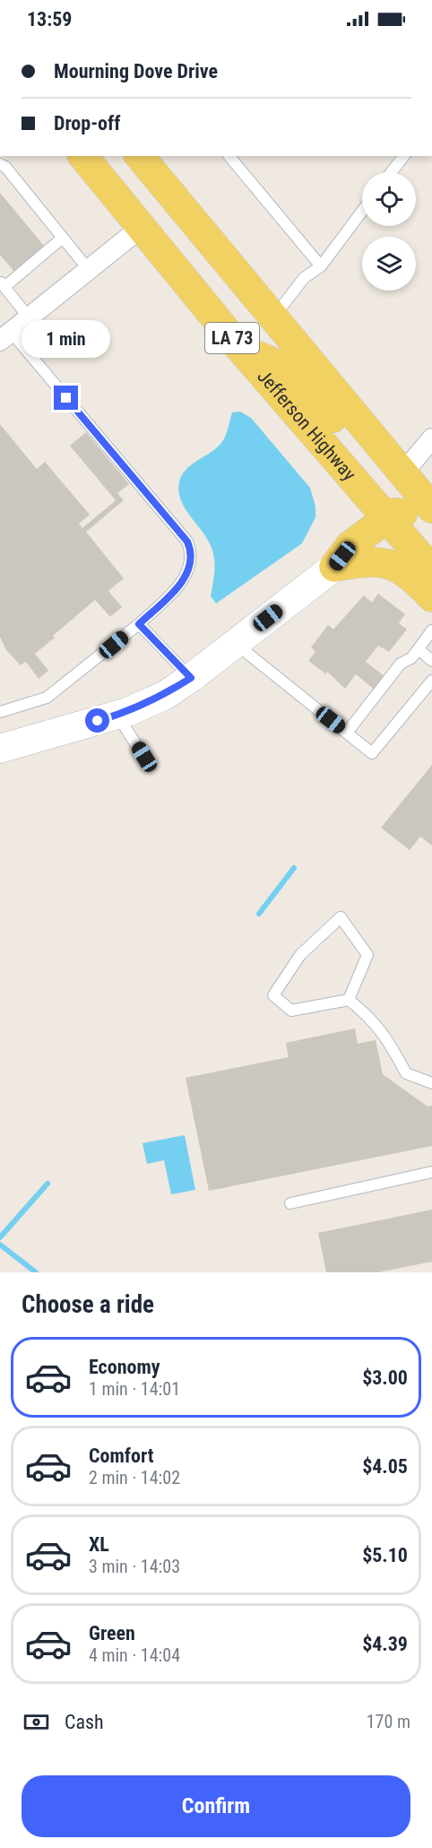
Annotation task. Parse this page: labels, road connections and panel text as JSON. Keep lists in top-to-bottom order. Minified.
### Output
{"streets":{"main road":["LA 73","Jefferson Highway"]},"page":{"status":"13:59","banner":["Mourning Dove Drive","Drop-off"],"bubble":"1 min","heading":"Choose a ride","list":[{"name":"Economy","note":"1 min · 14:01","value":"$3.00"},{"name":"Comfort","note":"2 min · 14:02","value":"$4.05"},{"name":"XL","note":"3 min · 14:03","value":"$5.10"},{"name":"Green","note":"4 min · 14:04","value":"$4.39"}],"pay":["Cash","170 m"],"buttons":"Confirm"}}
